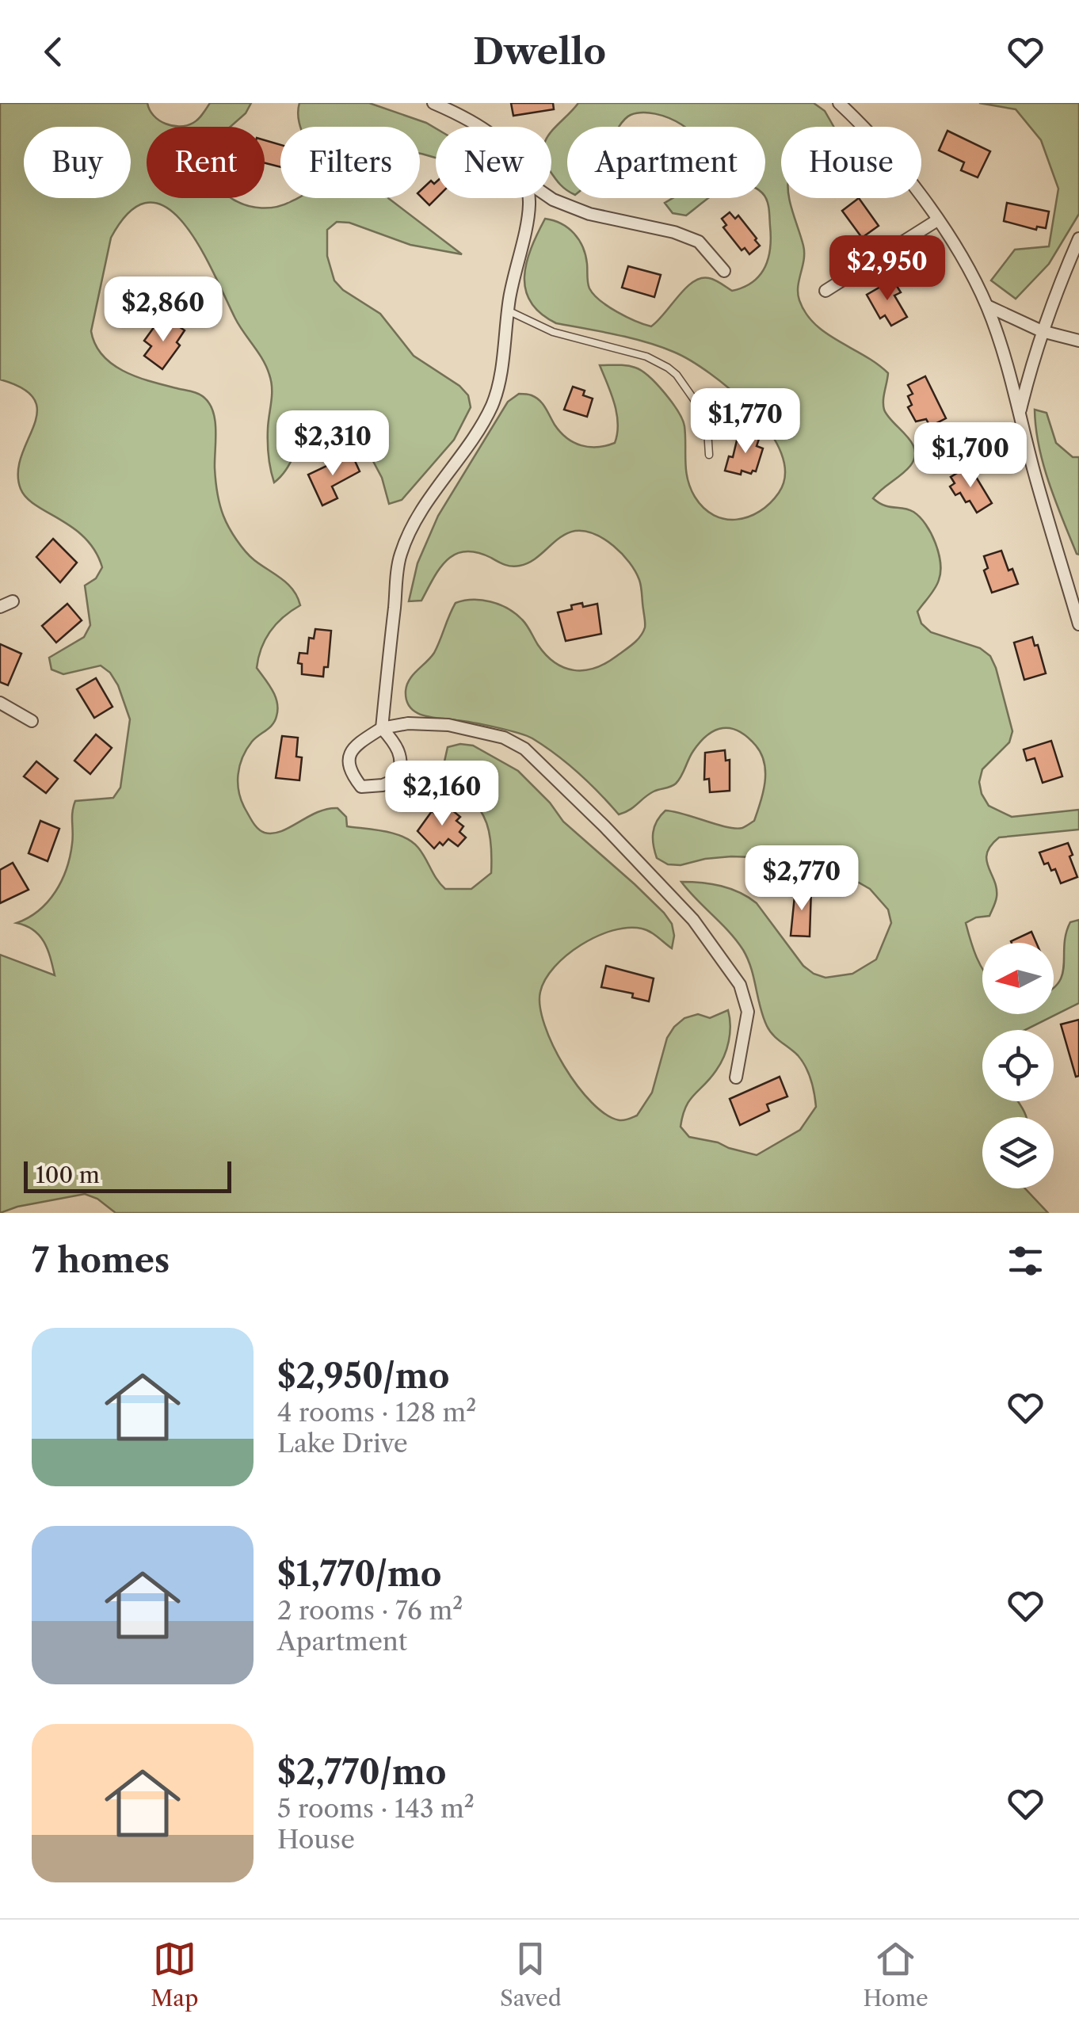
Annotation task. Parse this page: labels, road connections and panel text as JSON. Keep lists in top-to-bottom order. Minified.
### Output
{"scale_bar":"100 m","north":"left","page":{"header":"Dwello","chip":["Buy","Rent","Filters","New","Apartment","House"],"price":["$2,950","$2,860","$1,770","$2,310","$1,700","$2,160","$2,770"],"scale":"100 m","heading":"7 homes","list":[{"name":"$2,950/mo","note":"4 rooms · 128 m² · Lake Drive"},{"name":"$1,770/mo","note":"2 rooms · 76 m² · Apartment"},{"name":"$2,770/mo","note":"5 rooms · 143 m² · House"}],"tabs":["Map","Saved","Home"]}}
